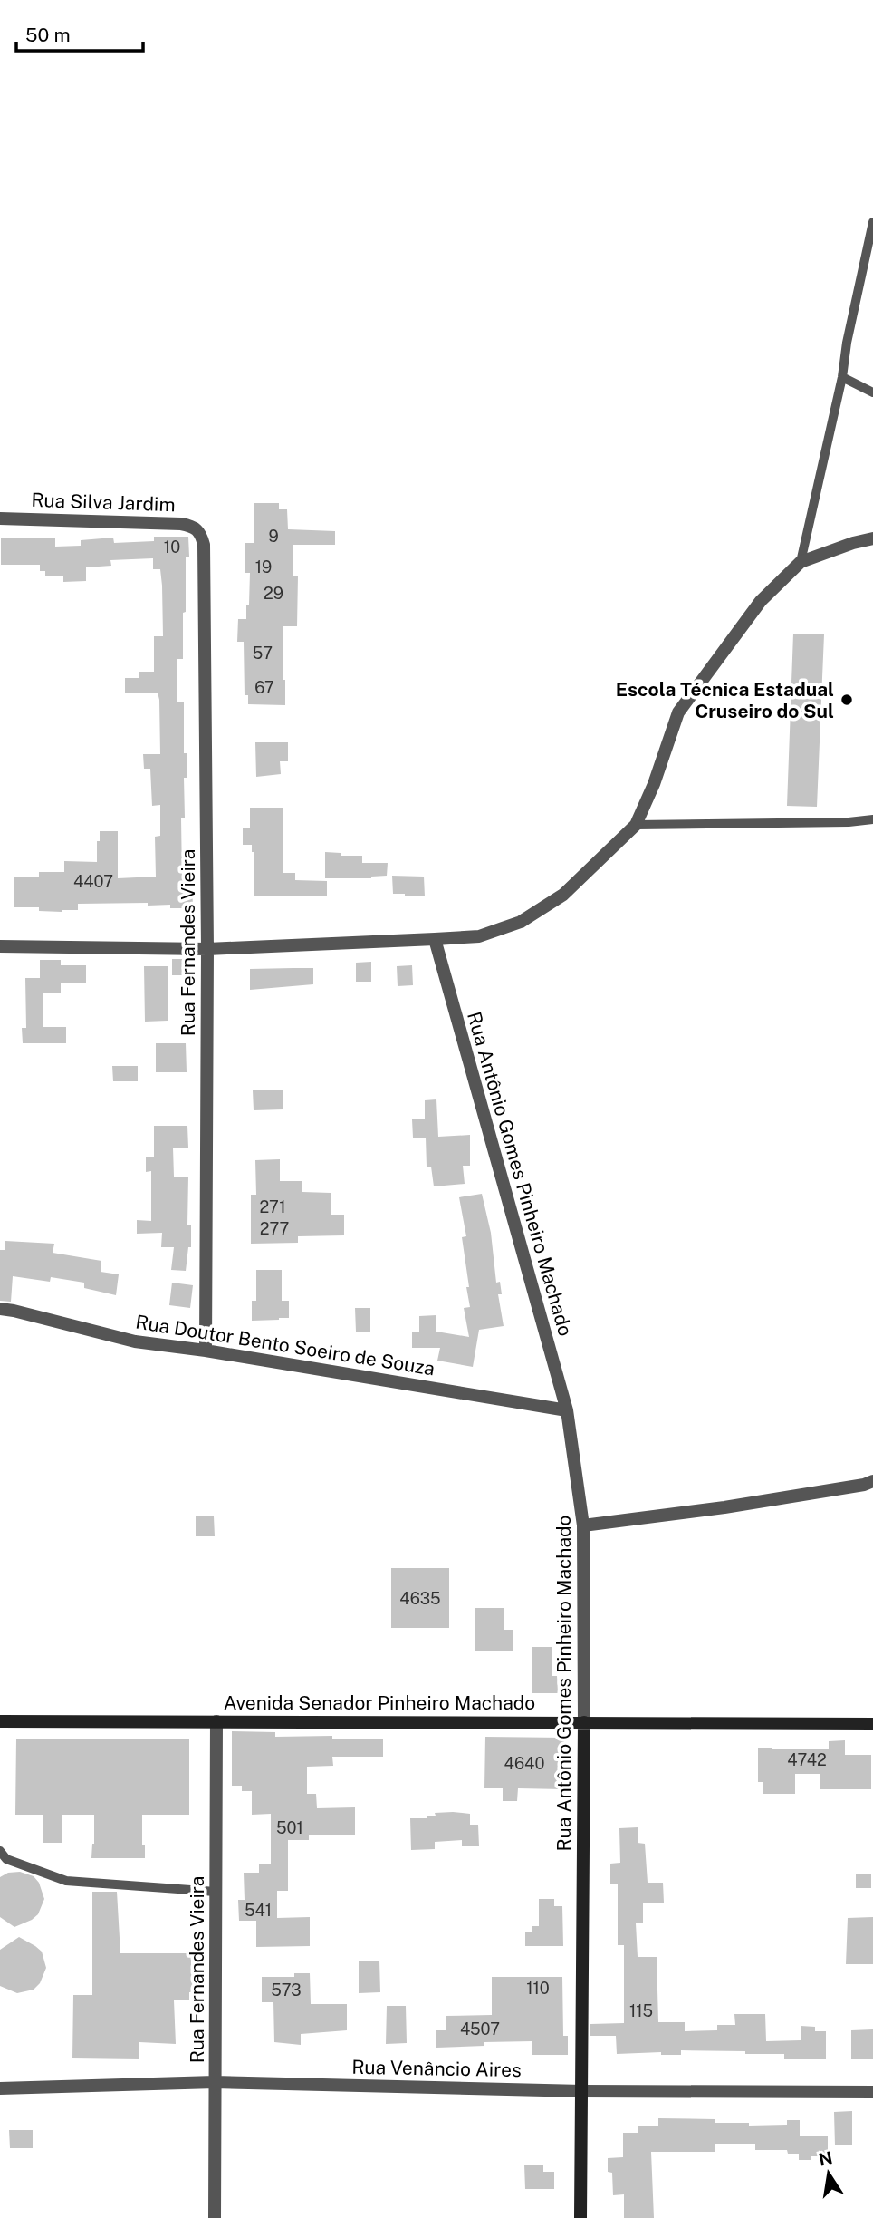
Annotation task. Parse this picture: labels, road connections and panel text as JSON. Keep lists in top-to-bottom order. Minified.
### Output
{"streets":{"main road":["Rua Antônio Gomes Pinheiro Machado","Avenida Senador Pinheiro Machado"],"street":["Rua Silva Jardim","Rua Fernandes Vieira","Rua Doutor Bento Soeiro de Souza","Rua Venâncio Aires"]},"crossings":[["Rua Silva Jardim","Rua Fernandes Vieira"],["Rua Fernandes Vieira","Rua Doutor Bento Soeiro de Souza"],["Rua Fernandes Vieira","Avenida Senador Pinheiro Machado"],["Rua Fernandes Vieira","Rua Venâncio Aires"],["Rua Antônio Gomes Pinheiro Machado","Rua Doutor Bento Soeiro de Souza"],["Rua Antônio Gomes Pinheiro Machado","Avenida Senador Pinheiro Machado"],["Rua Antônio Gomes Pinheiro Machado","Rua Venâncio Aires"]],"places":["Escola Técnica Estadual Cruseiro do Sul"],"house_numbers":["9","10","19","29","57","67","4407","271","277","4635","4742","4640","501","541","110","573","115","4507"],"scale_bar":"50 m","north":"top"}
